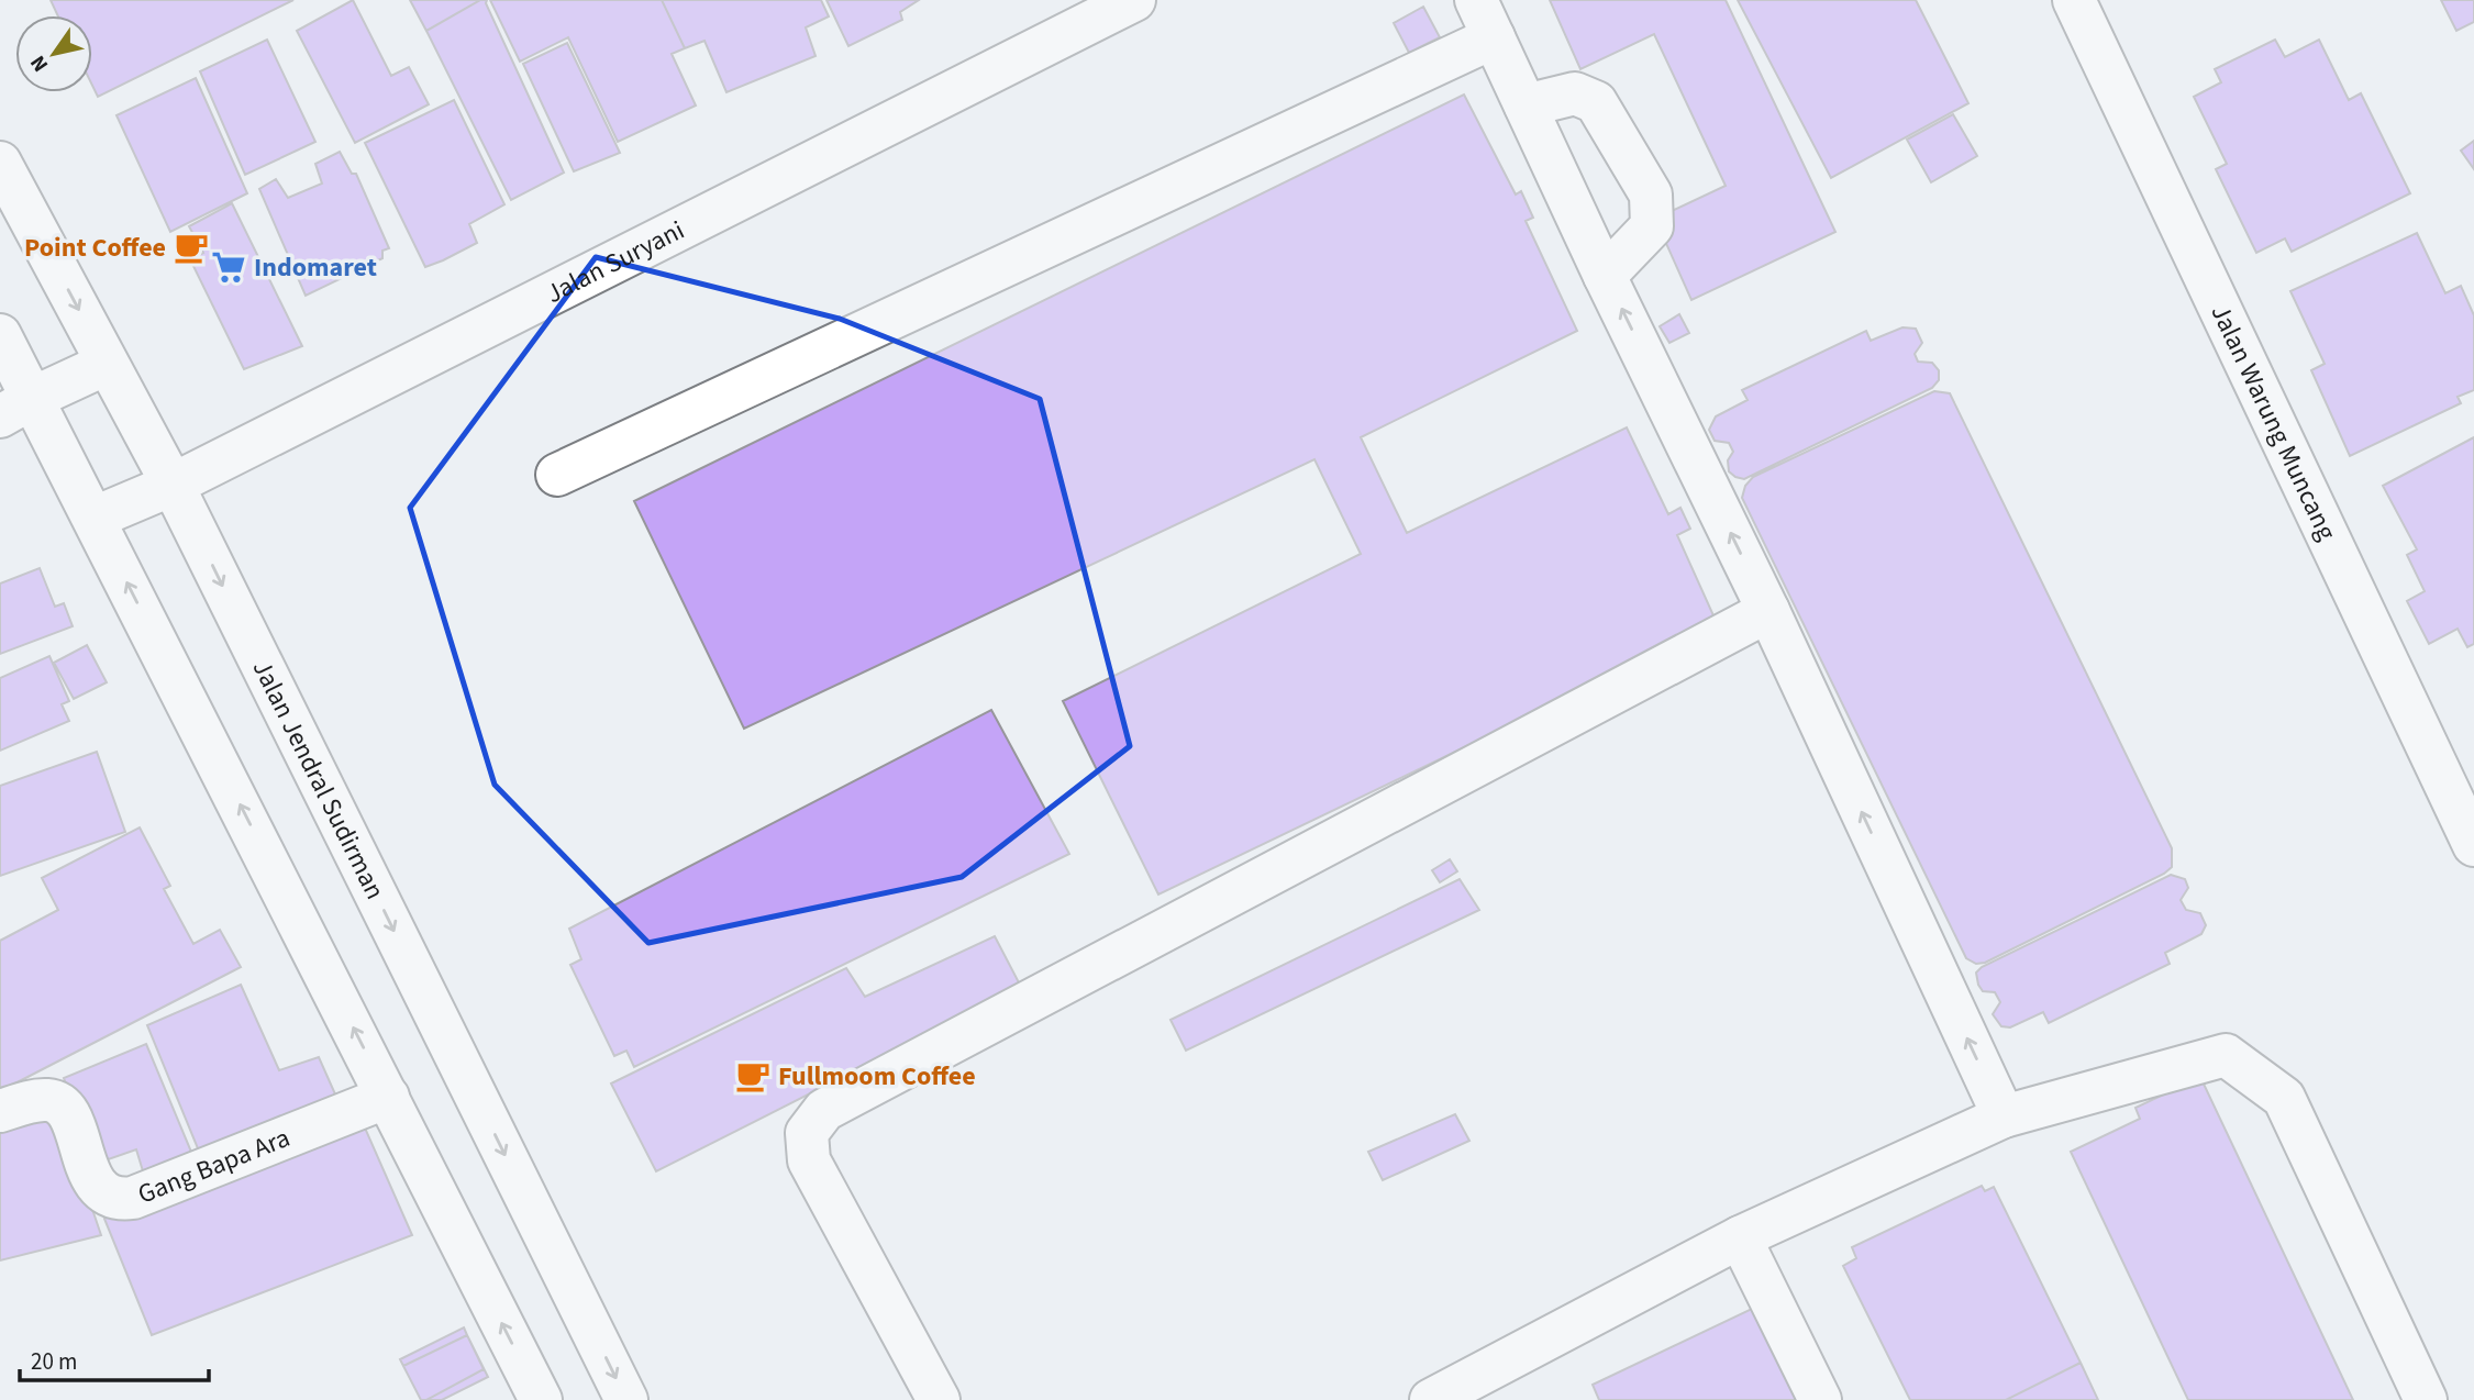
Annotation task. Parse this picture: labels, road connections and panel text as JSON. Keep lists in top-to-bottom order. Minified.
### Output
{"streets":{"main road":["Jalan Suryani","Jalan Warung Muncang","Jalan Jendral Sudirman","Gang Bapa Ara"]},"crossings":[["Jalan Suryani","Jalan Jendral Sudirman"]],"places":{"cafe":["Point Coffee","Fullmoom Coffee"],"supermarket":["Indomaret"]},"scale_bar":"20 m","north":"bottom left"}
